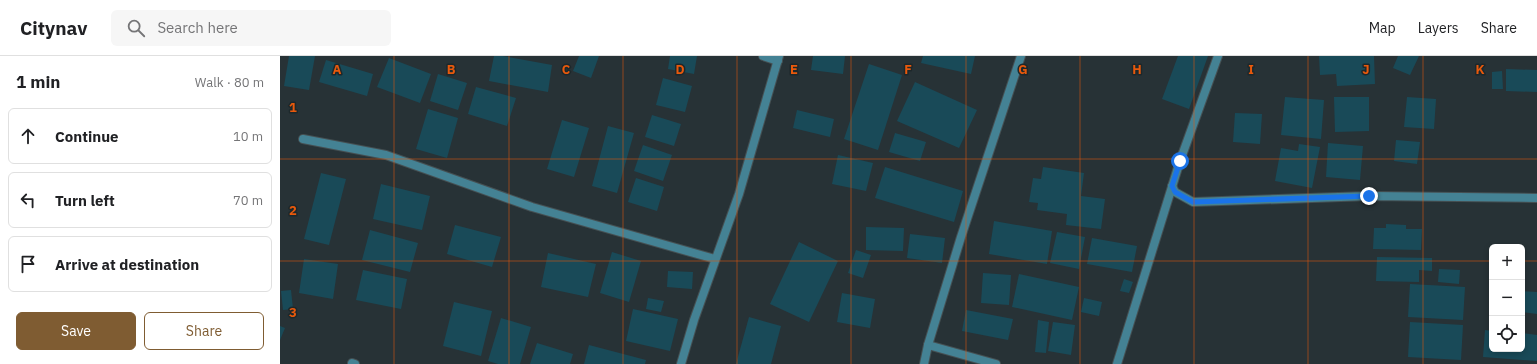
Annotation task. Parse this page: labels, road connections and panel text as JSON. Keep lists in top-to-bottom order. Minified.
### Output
{"page":{"header":"Citynav","search":"Search here","nav":["Map","Layers","Share"],"heading":["1 min","Walk · 80 m"],"list":[["Continue","10 m"],["Turn left","70 m"],"Arrive at destination"],"map_buttons":["+","−"],"buttons":["Save","Share"]},"grid":{"columns":["A","B","C","D","E","F","G","H","I","J","K"],"rows":["1","2","3"]}}
